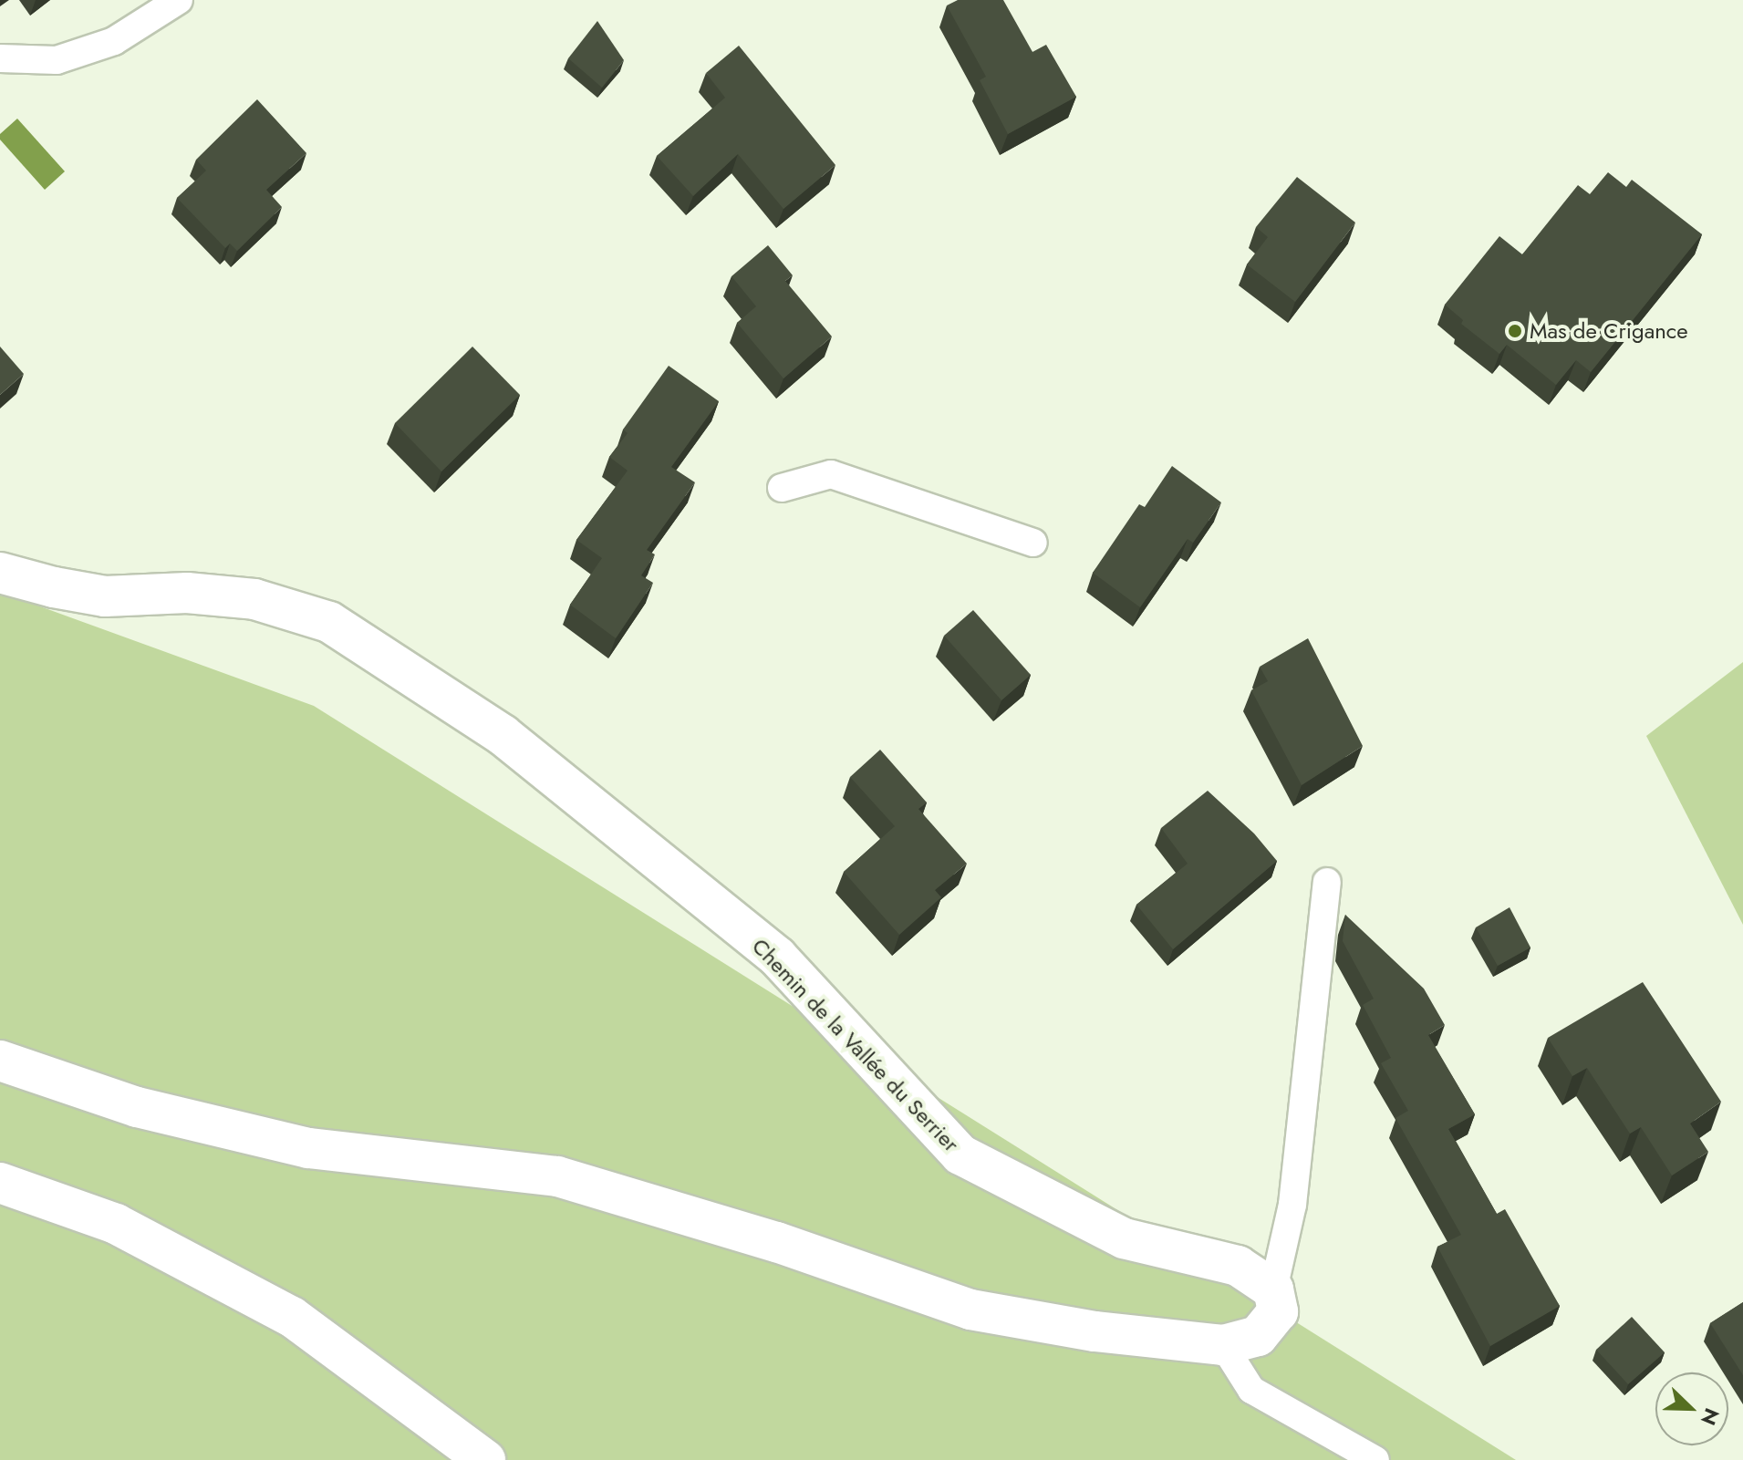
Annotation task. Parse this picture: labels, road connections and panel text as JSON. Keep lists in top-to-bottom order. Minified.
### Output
{"streets":{"street":["Chemin de la Vallée du Serrier"]},"places":["Mas de Crigance"],"north":"bottom right"}
